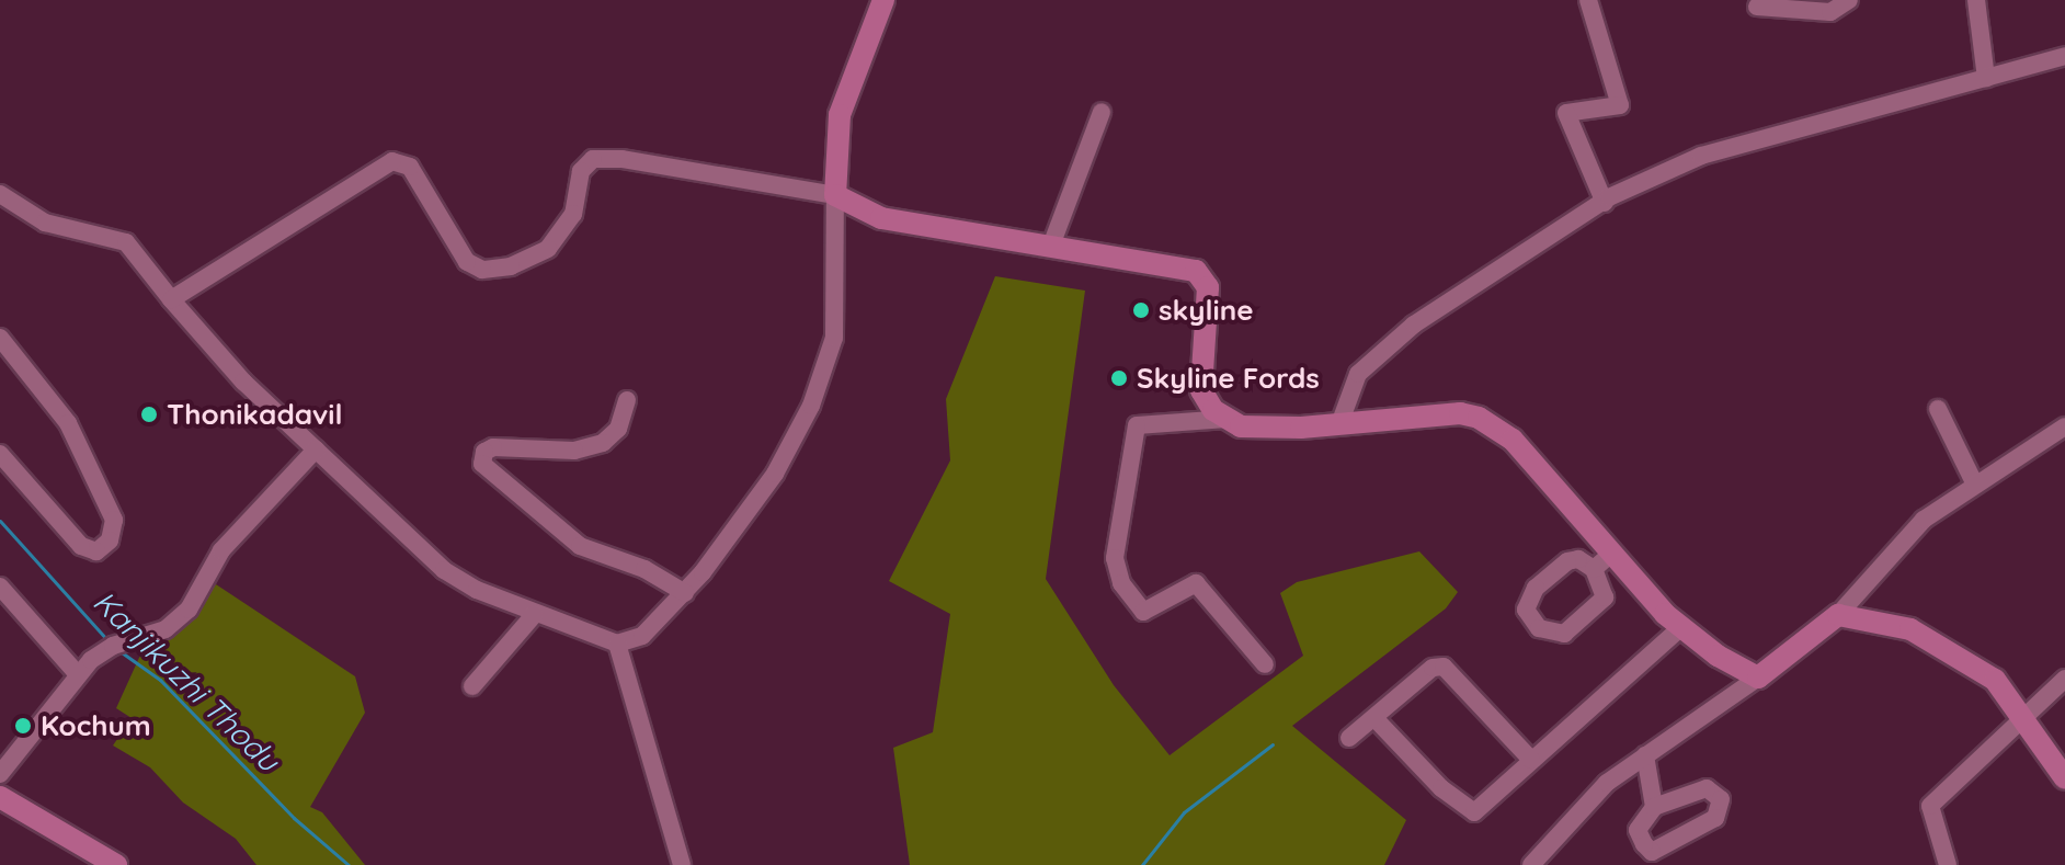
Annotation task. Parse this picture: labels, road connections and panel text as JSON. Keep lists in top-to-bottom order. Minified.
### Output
{"water":["Kanjikuzhi Thodu"],"places":["skyline","Skyline Fords","Thonikadavil","Kochum"]}
